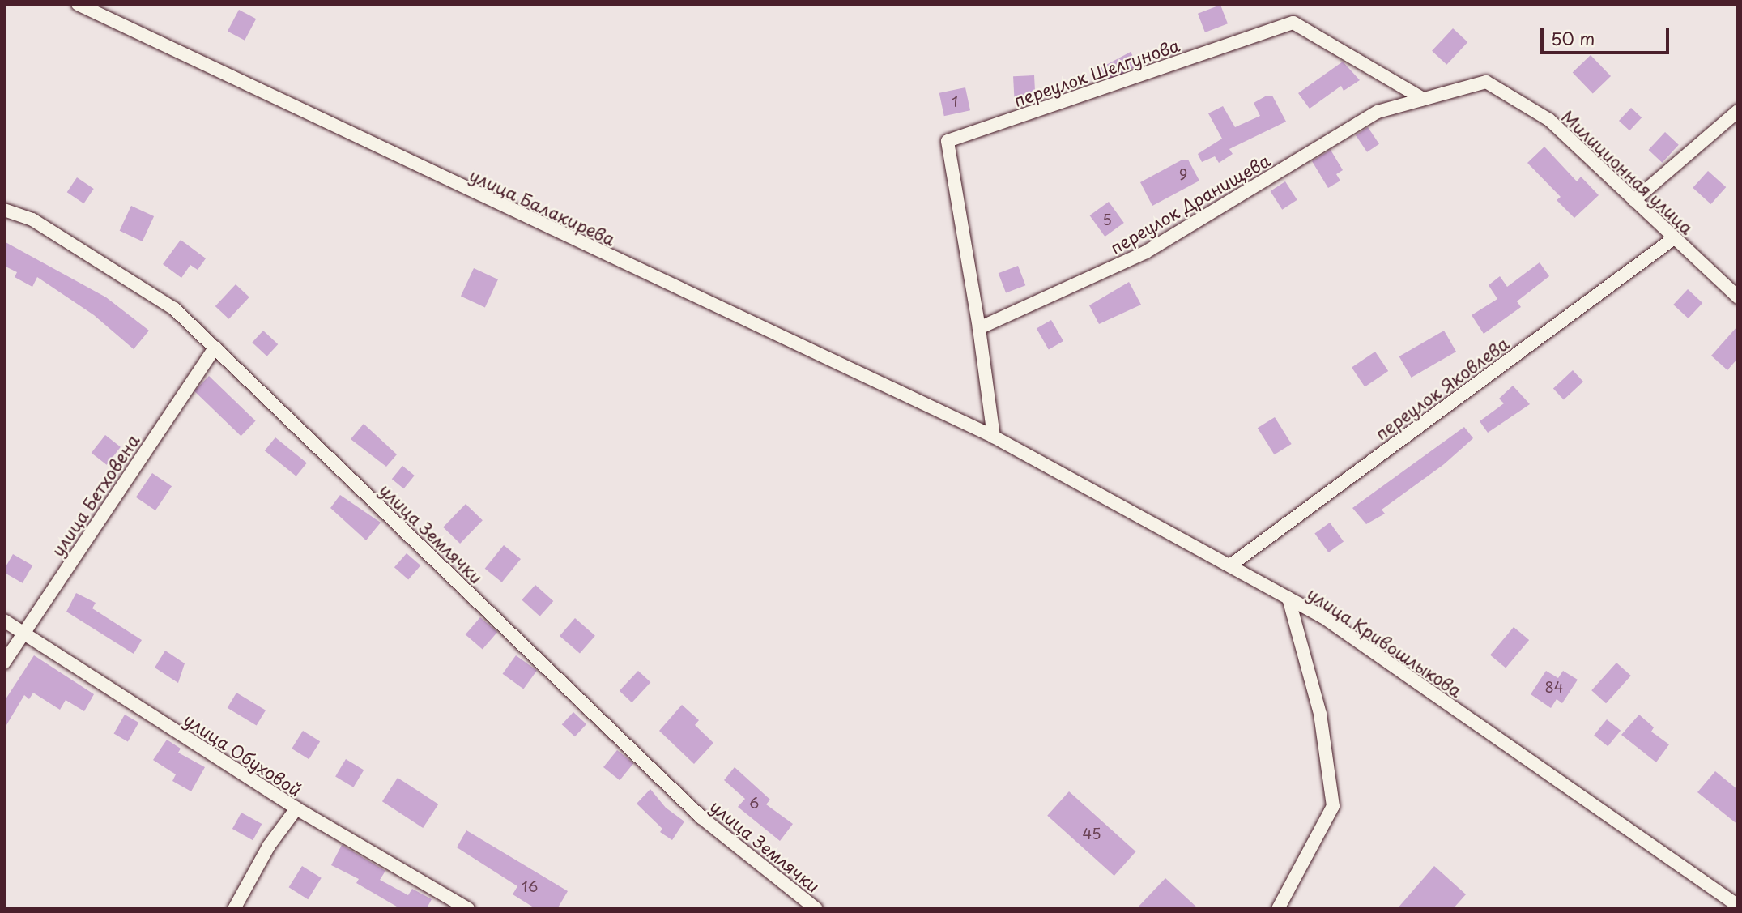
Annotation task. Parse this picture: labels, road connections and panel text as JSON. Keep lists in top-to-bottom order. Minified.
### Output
{"streets":{"street":["переулок Шелгунова","Милиционная улица","переулок Дранищева","улица Балакирева","переулок Яковлева","улица Бетховена","улица Землячки","улица Кривошлыкова","улица Обуховой"]},"crossings":[["переулок Шелгунова","переулок Дранищева"],["Милиционная улица","переулок Дранищева"],["Милиционная улица","переулок Яковлева"],["улица Балакирева","улица Кривошлыкова"],["переулок Яковлева","улица Кривошлыкова"],["улица Бетховена","улица Землячки"],["улица Бетховена","улица Обуховой"]],"house_numbers":["1","9","5","84","6","45","16"],"scale_bar":"50 m"}
